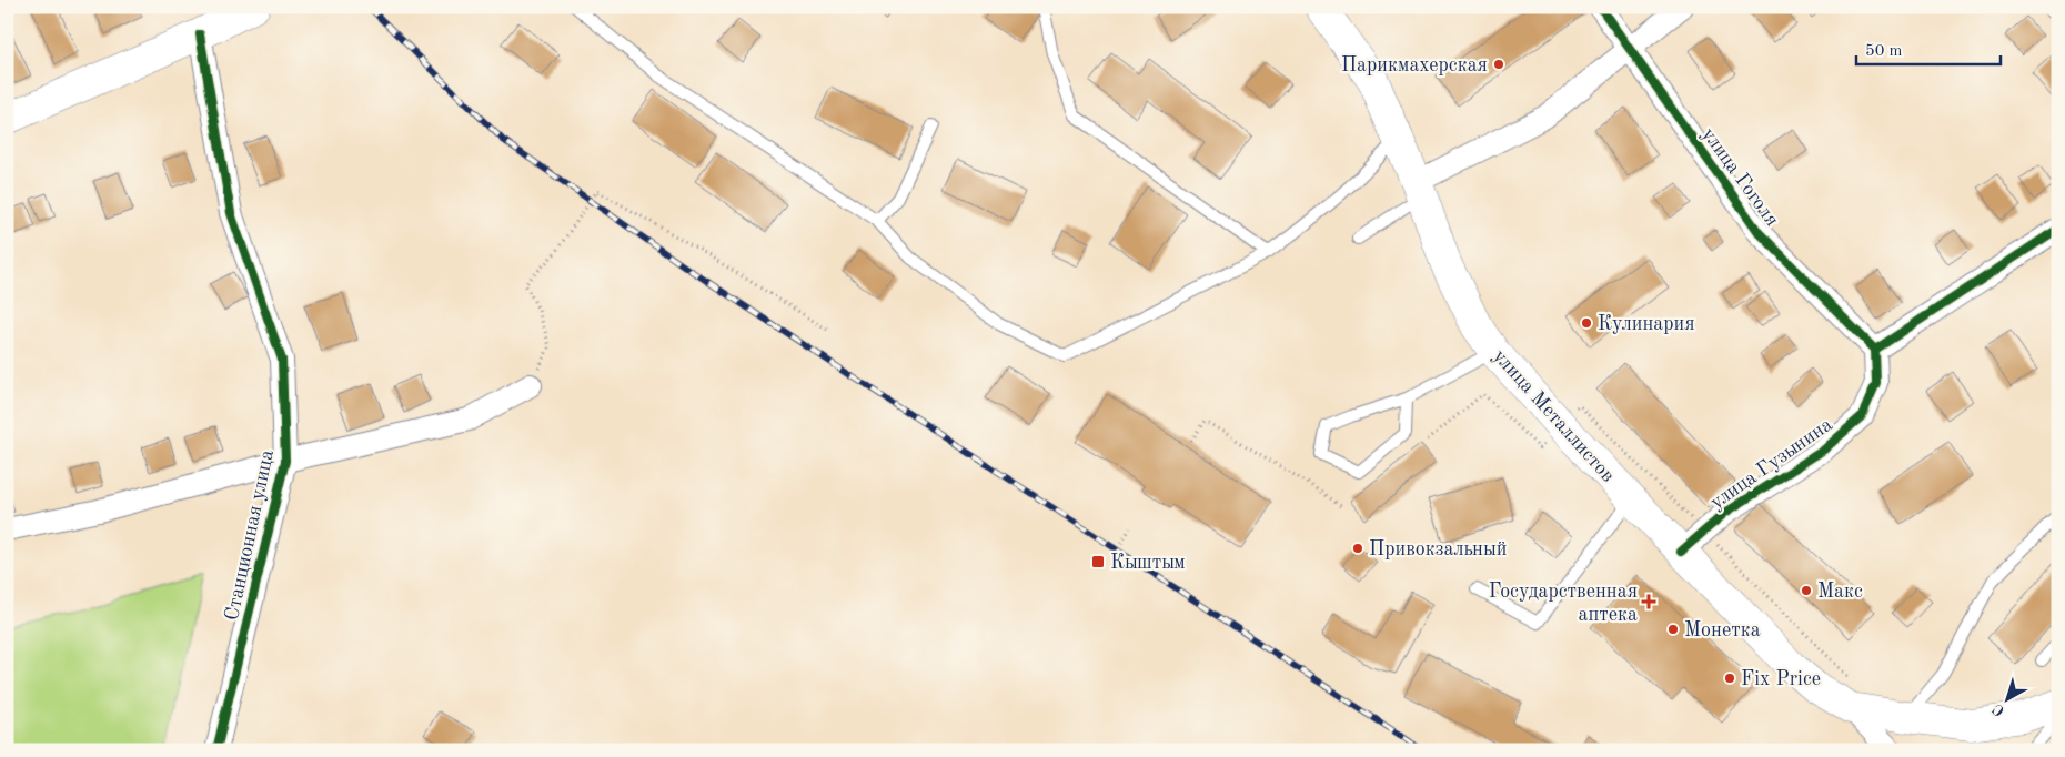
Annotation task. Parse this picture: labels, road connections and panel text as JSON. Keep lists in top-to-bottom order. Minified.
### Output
{"streets":{"main road":["улица Металлистов"],"street":["улица Гоголя","улица Гузынина","Станционная улица"]},"crossings":[["улица Гоголя","улица Гузынина"],["улица Металлистов","улица Гузынина"]],"places":{"other":["Парикмахерская","Кулинария","Привокзальный","Макс","Монетка","Fix Price"],"transit":["Кыштым"],"health":["Государственная аптека"]},"scale_bar":"50 m","north":"bottom left"}
